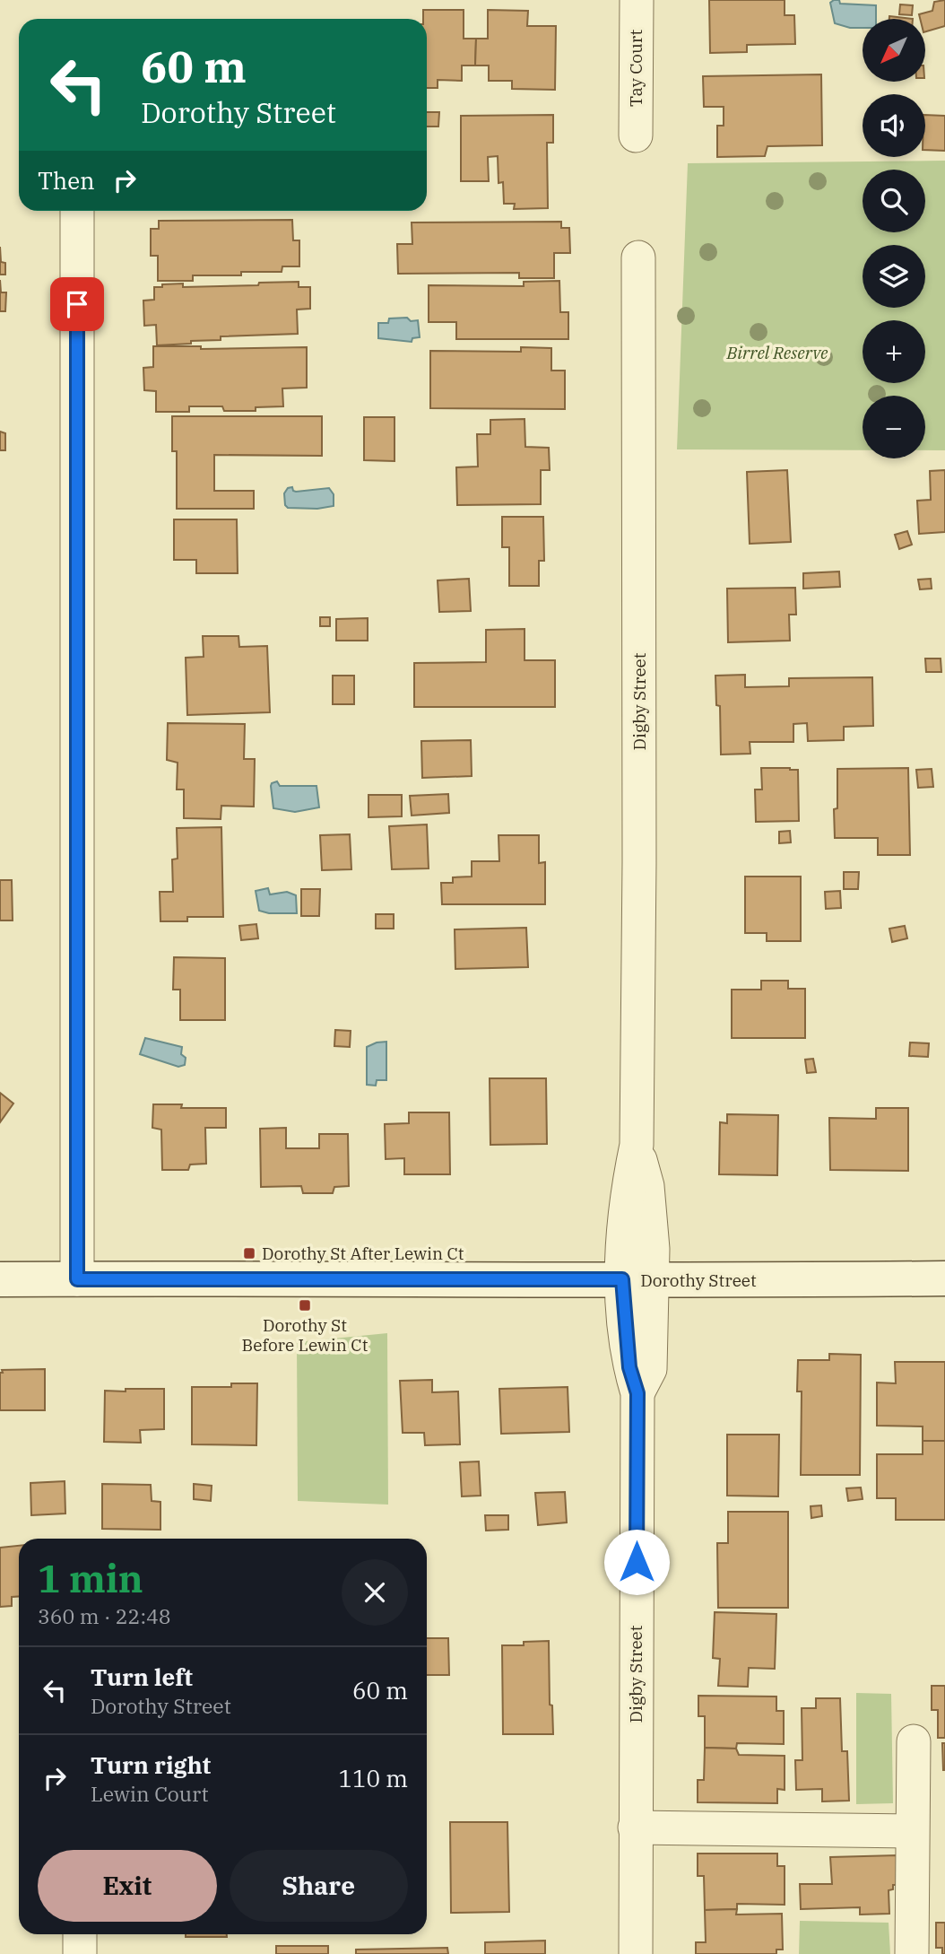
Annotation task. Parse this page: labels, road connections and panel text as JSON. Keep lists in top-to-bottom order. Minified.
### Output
{"streets":{"main road":["Dorothy Street"],"street":["Tay Court","Digby Street"]},"crossings":[["Digby Street","Dorothy Street"]],"parks":["Birrel Reserve"],"places":{"transit":["Dorothy St After Lewin Ct","Dorothy St Before Lewin Ct"]},"north":"bottom left","page":{"map_buttons":["+","−"],"turn":["60 m","Dorothy Street"],"then":"Then","heading":["1 min","360 m · 22:48"],"list":[{"name":"Turn left","note":"Dorothy Street","value":"60 m"},{"name":"Turn right","note":"Lewin Court","value":"110 m"}],"buttons":["Exit","Share"]}}
